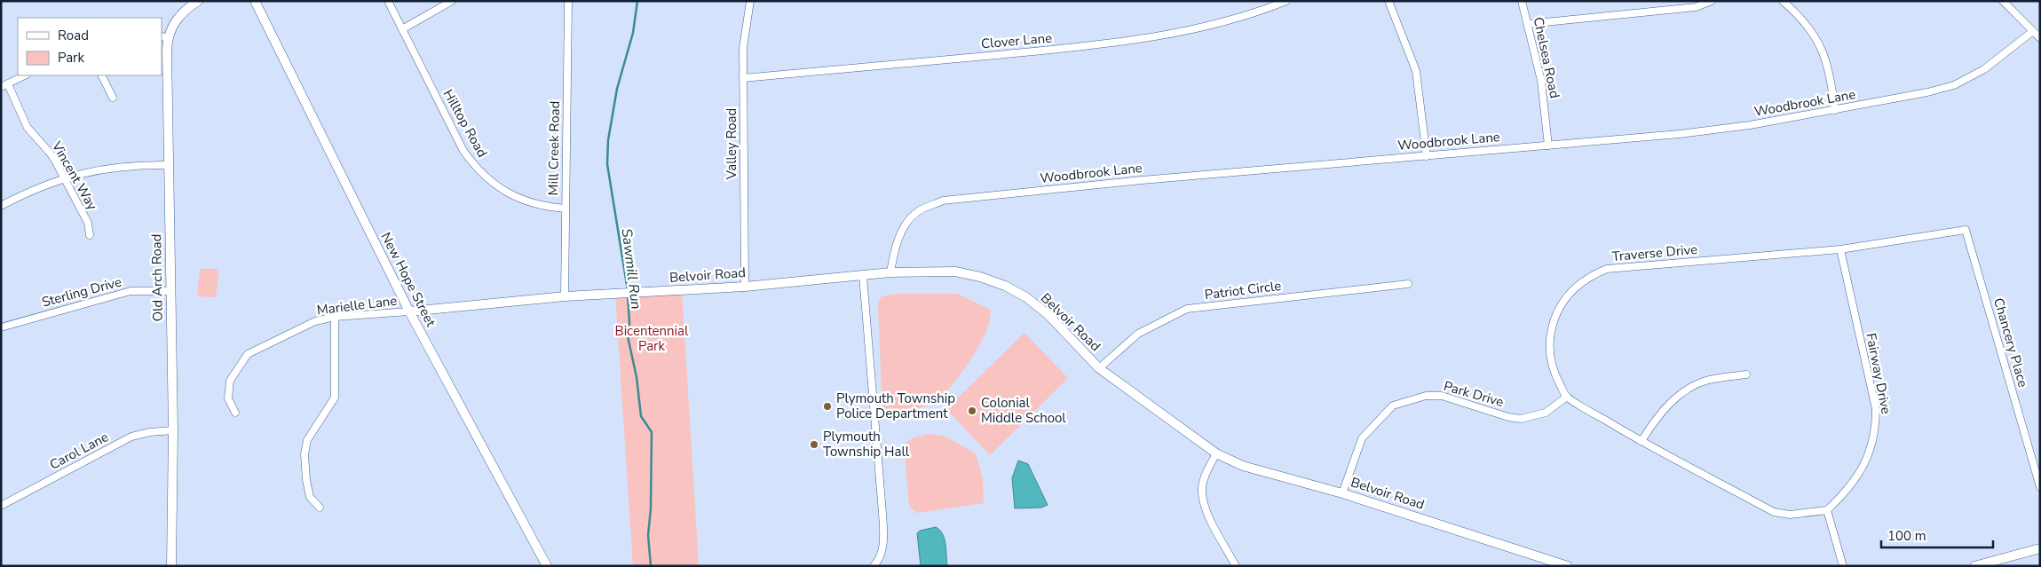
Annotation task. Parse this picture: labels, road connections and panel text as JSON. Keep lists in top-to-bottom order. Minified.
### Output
{"streets":{"street":["Clover Lane","Chelsea Road","Woodbrook Lane","Hilltop Road","Valley Road","Mill Creek Road","Vincent Way","Traverse Drive","Belvoir Road","Old Arch Road","New Hope Street","Patriot Circle","Sterling Drive","Marielle Lane","Chancery Place","Fairway Drive","Park Drive","Carol Lane"]},"crossings":[["Clover Lane","Valley Road"],["Chelsea Road","Woodbrook Lane"],["Woodbrook Lane","Belvoir Road"],["Hilltop Road","Mill Creek Road"],["Valley Road","Belvoir Road"],["Mill Creek Road","Belvoir Road"],["Traverse Drive","Chancery Place"],["Traverse Drive","Fairway Drive"],["Traverse Drive","Park Drive"],["Belvoir Road","New Hope Street"],["Belvoir Road","Patriot Circle"],["Belvoir Road","Marielle Lane"],["Belvoir Road","Park Drive"],["Old Arch Road","Sterling Drive"],["Old Arch Road","Carol Lane"],["New Hope Street","Marielle Lane"]],"water":["Sawmill Run"],"parks":["Bicentennial Park"],"places":["Plymouth Township Police Department","Colonial Middle School","Plymouth Township Hall"],"legend":["Road","Park"],"scale_bar":"100 m"}
